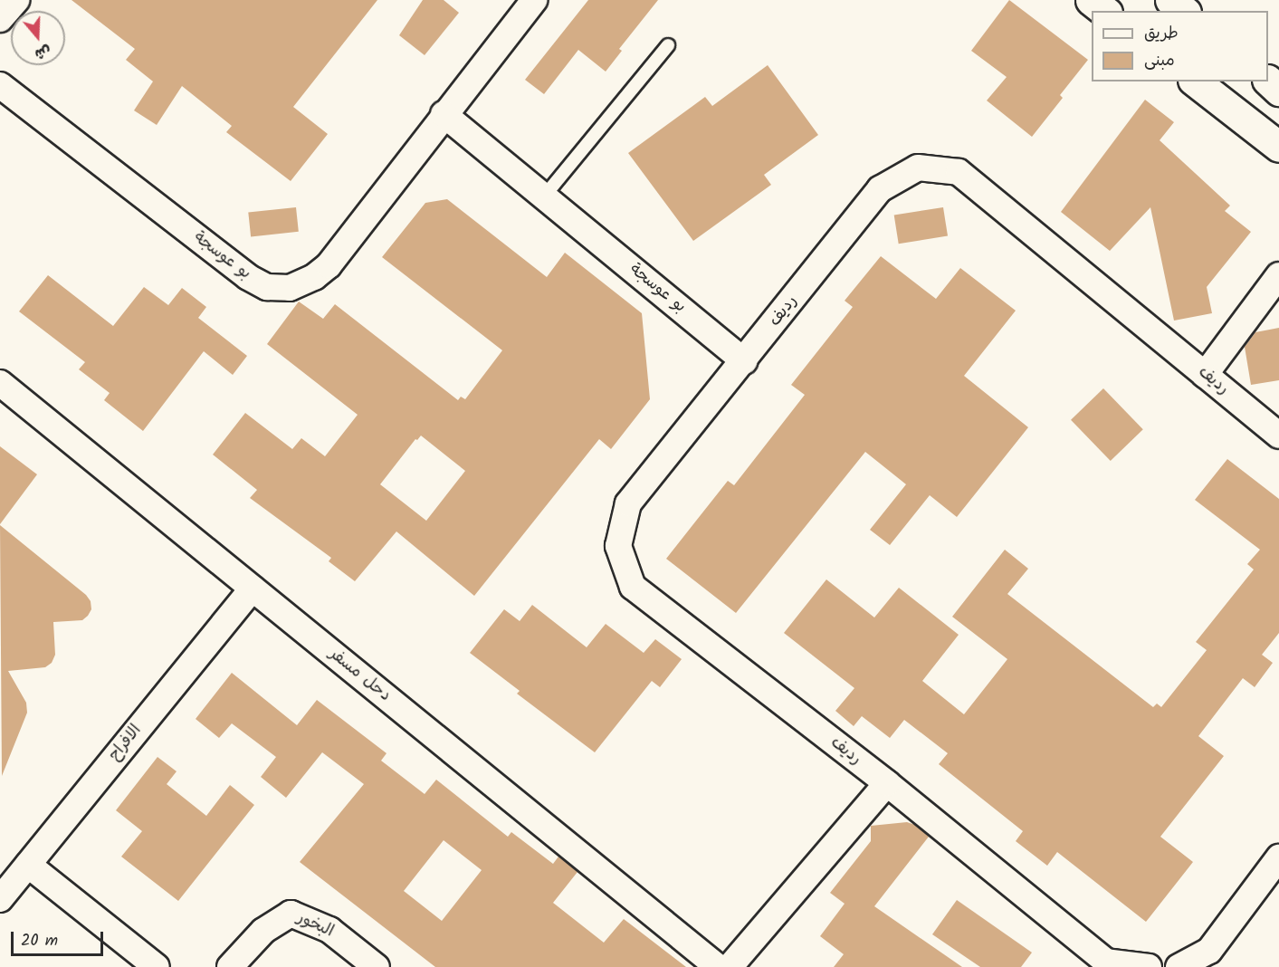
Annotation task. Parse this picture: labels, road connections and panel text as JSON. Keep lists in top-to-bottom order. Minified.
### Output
{"streets":{"street":["بو عوسجة","رديف","دحل مسفر","الافراح","البخور"]},"crossings":[["بو عوسجة","رديف"],["دحل مسفر","الافراح"]],"legend":["طريق","مبنى"],"scale_bar":"20 m","north":"bottom"}
